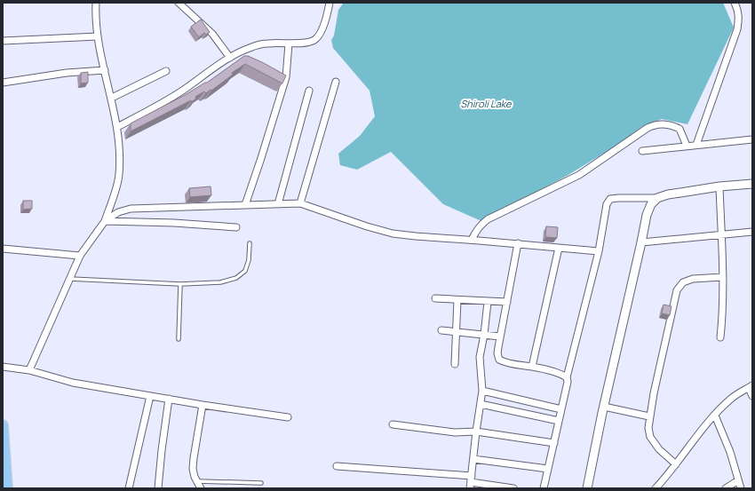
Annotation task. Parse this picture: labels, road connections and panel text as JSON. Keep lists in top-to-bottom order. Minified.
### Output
{"water":["Shiroli Lake"]}
